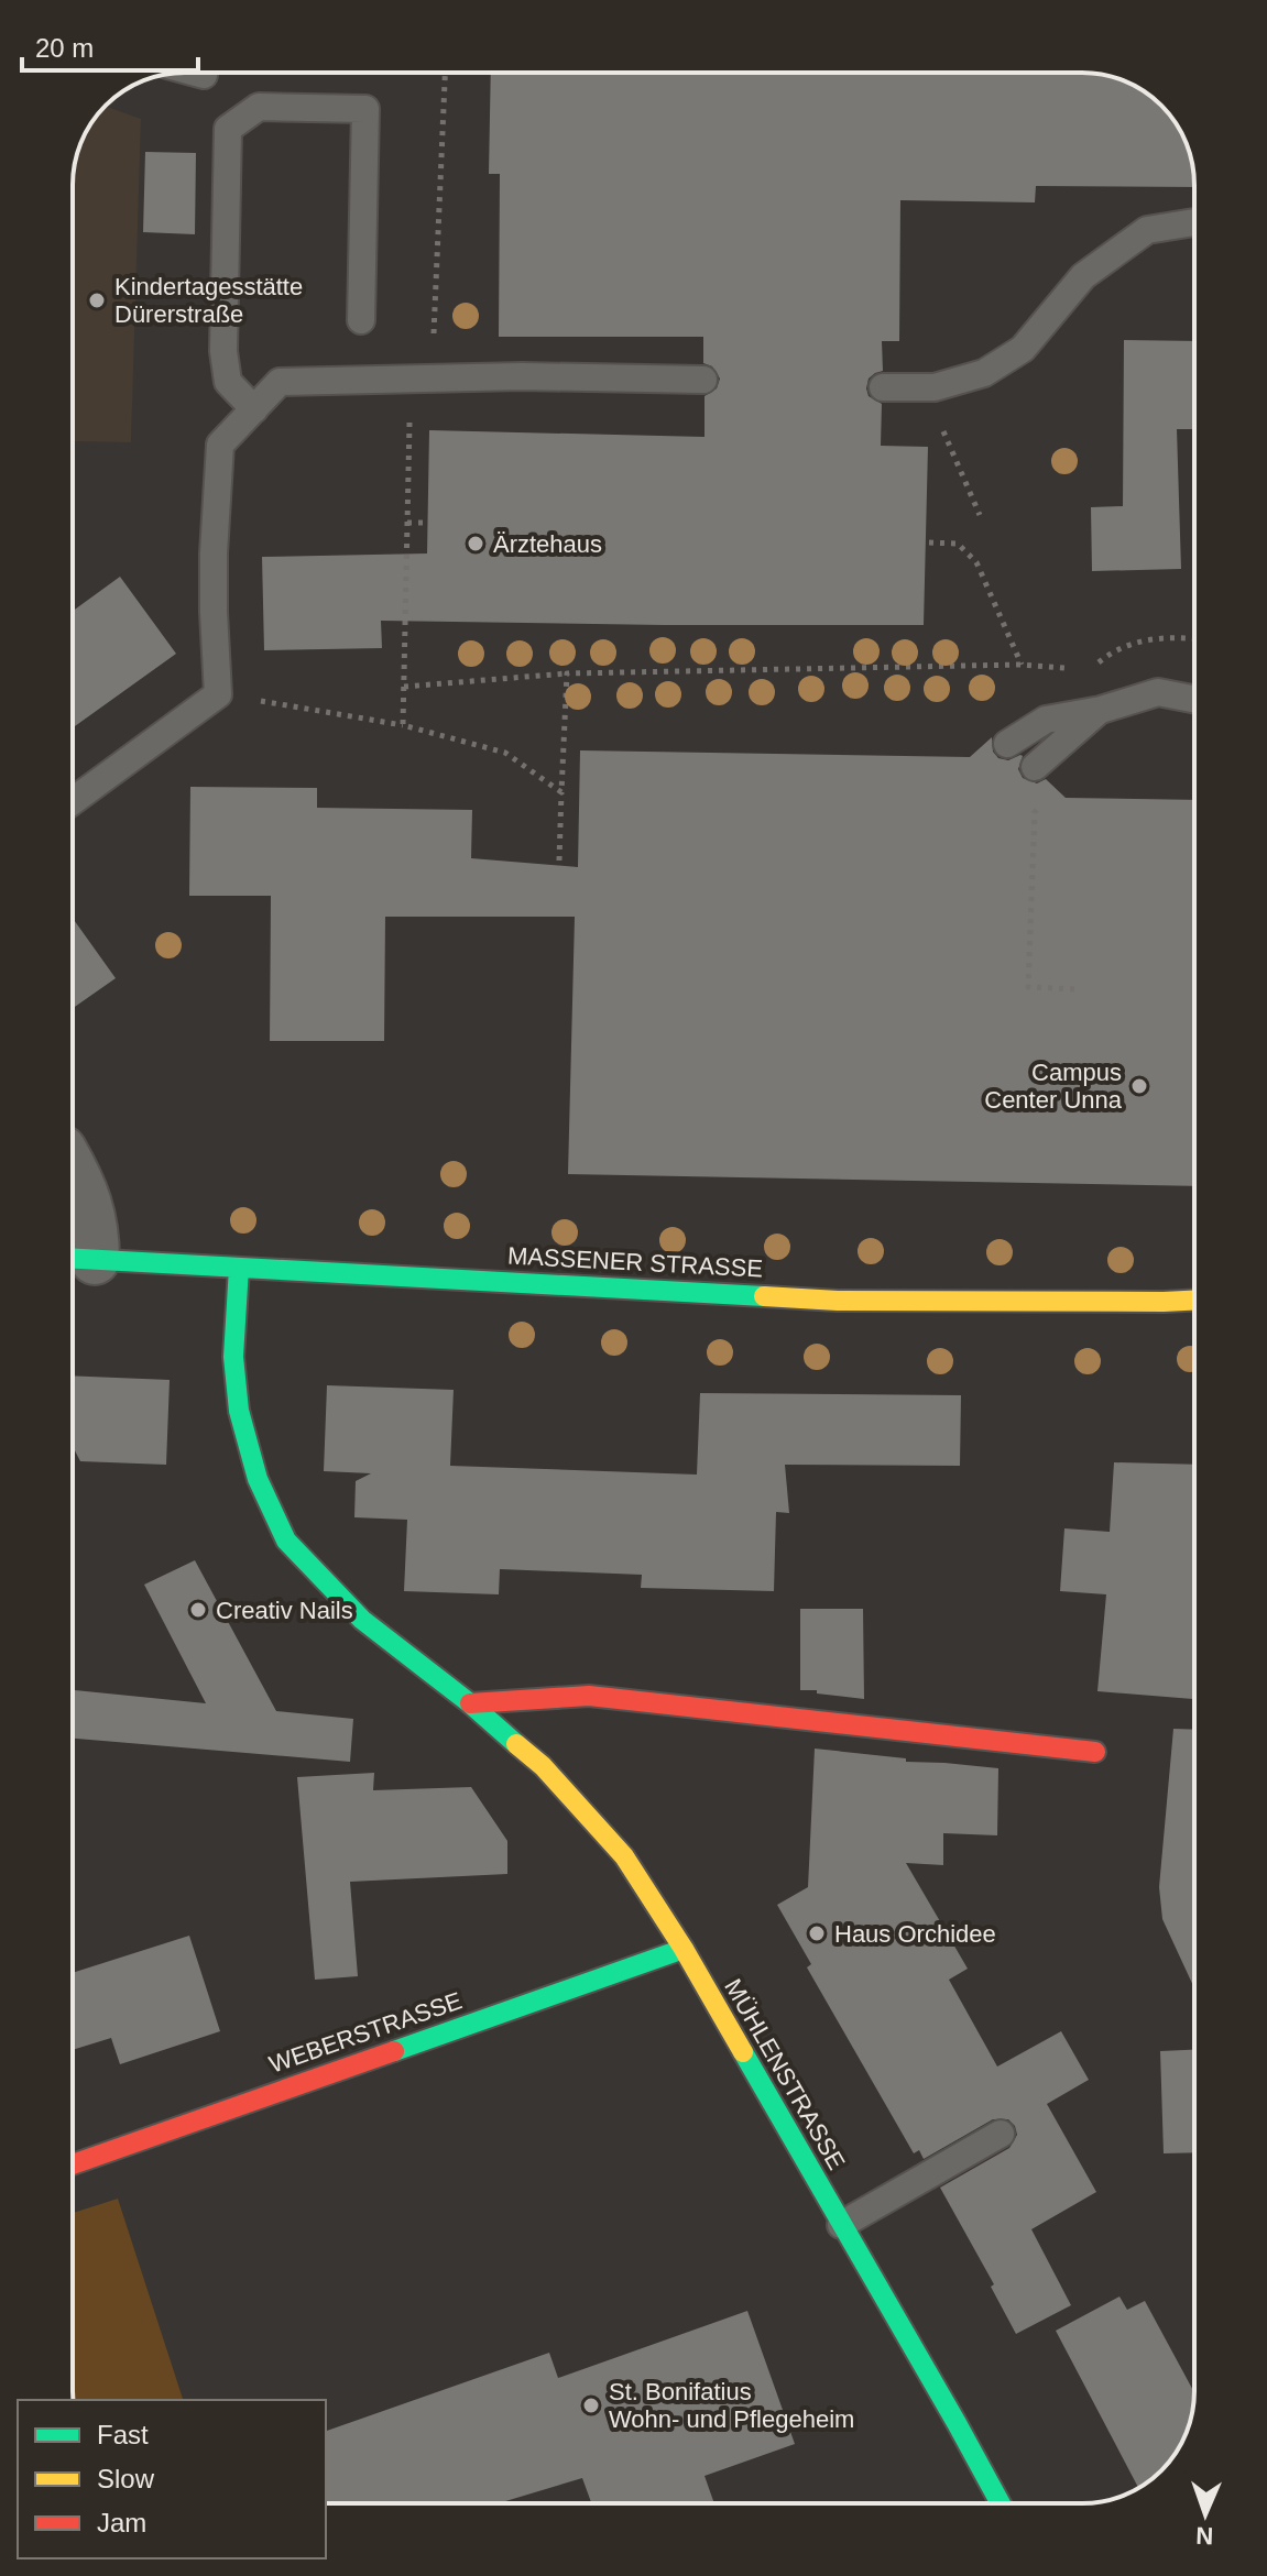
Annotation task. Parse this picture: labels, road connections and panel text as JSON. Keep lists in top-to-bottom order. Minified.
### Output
{"streets":{"street":["MASSENER STRASSE","WEBERSTRASSE","MÜHLENSTRASSE"]},"crossings":[["MASSENER STRASSE","MÜHLENSTRASSE"],["WEBERSTRASSE","MÜHLENSTRASSE"]],"places":["Kindertagesstätte Dürerstraße","Ärztehaus","Campus Center Unna","Creativ Nails","Haus Orchidee","St. Bonifatius Wohn- und Pflegeheim"],"legend":["Fast","Slow","Jam"],"scale_bar":"20 m","north":"bottom"}
